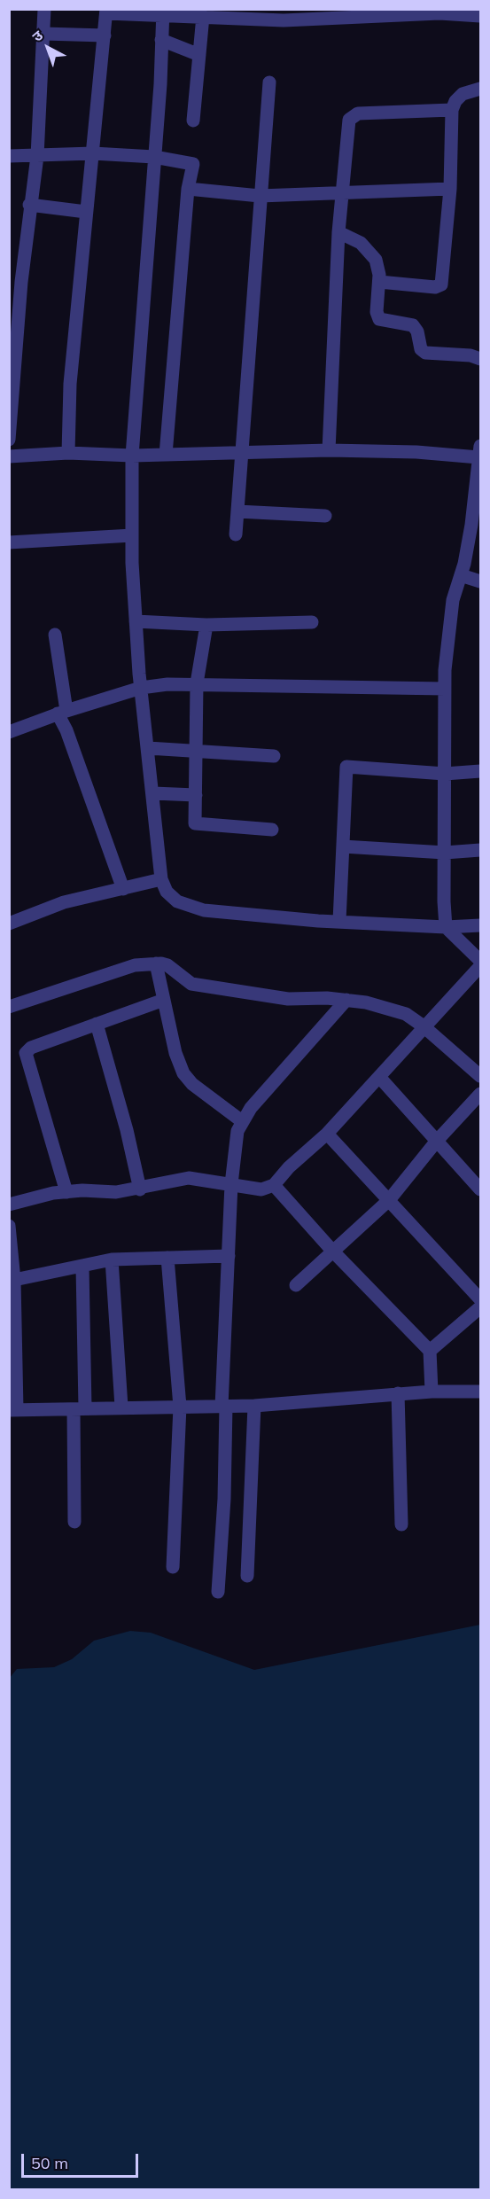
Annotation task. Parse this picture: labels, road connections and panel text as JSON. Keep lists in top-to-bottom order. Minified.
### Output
{"scale_bar":"50 m","north":"top left"}
